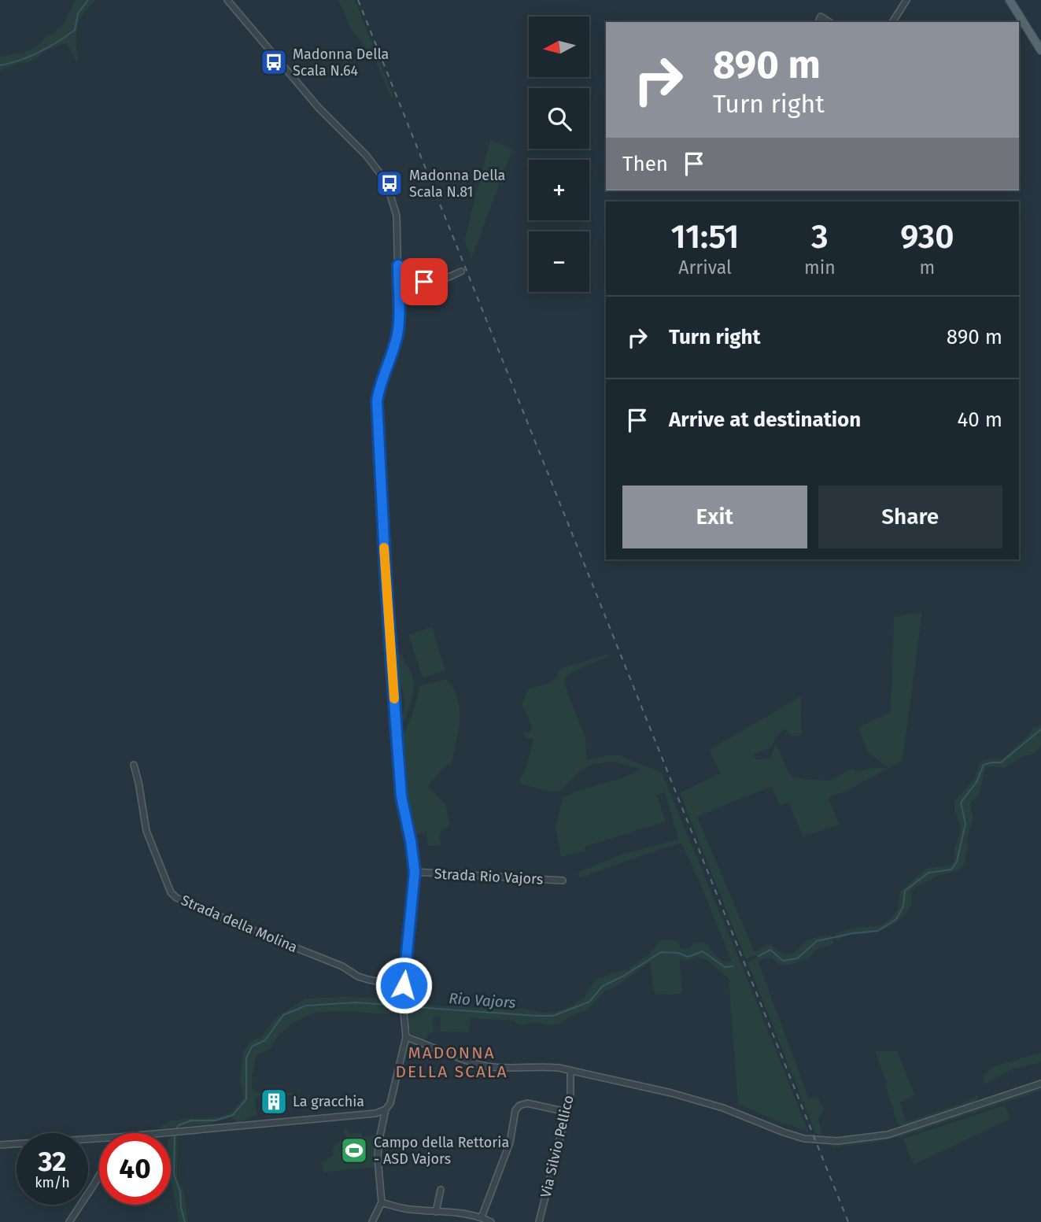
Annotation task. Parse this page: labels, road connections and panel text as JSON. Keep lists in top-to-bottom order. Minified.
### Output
{"streets":{"street":["Strada Rio Vajors","Strada della Molina","Via Silvio Pellico"]},"districts":["MADONNA DELLA SCALA"],"water":["Rio Vajors"],"places":{"bus stop":["Madonna Della Scala N.64","Madonna Della Scala N.81"],"building":["La gracchia"],"sports":["Campo della Rettoria - ASD Vajors"]},"north":"left","page":{"map_buttons":["+","−"],"turn":["890 m","Turn right"],"then":"Then","eta":["11:51","Arrival","3","min","930","m"],"list":[{"name":"Turn right","value":"890 m"},{"name":"Arrive at destination","value":"40 m"}],"buttons":["Exit","Share"],"speed":"32 km/h","limit":"40"}}
